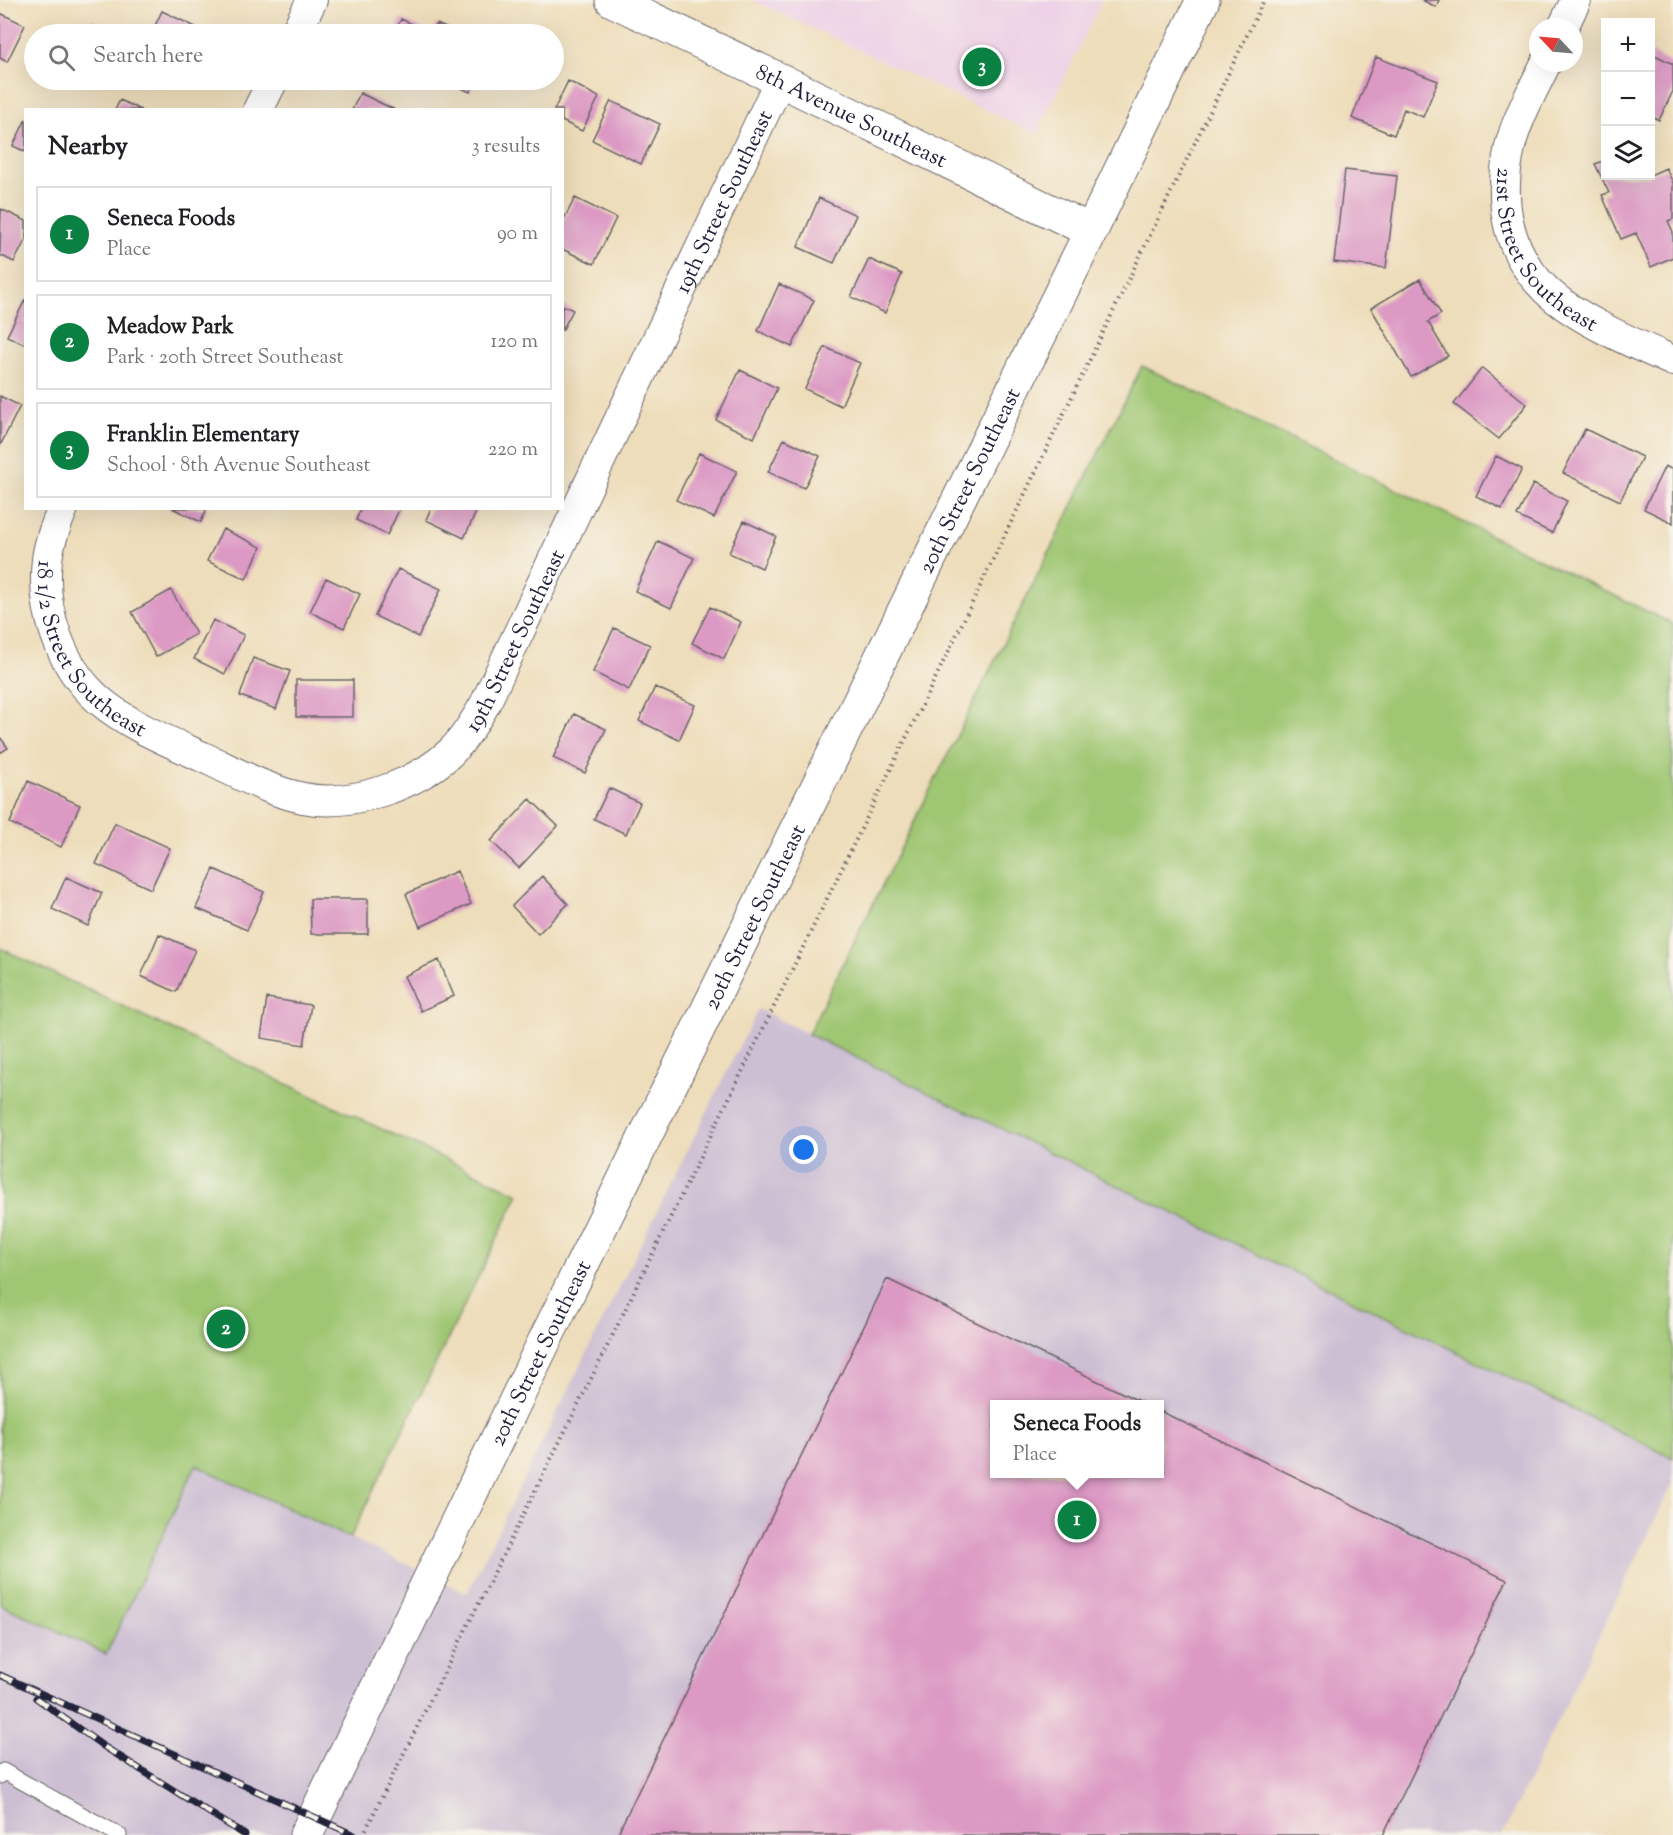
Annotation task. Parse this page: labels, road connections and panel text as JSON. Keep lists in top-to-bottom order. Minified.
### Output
{"streets":{"street":["8th Avenue Southeast","19th Street Southeast","21st Street Southeast","20th Street Southeast","18 1/2 Street Southeast"]},"crossings":[["8th Avenue Southeast","19th Street Southeast"],["8th Avenue Southeast","20th Street Southeast"],["19th Street Southeast","18 1/2 Street Southeast"]],"north":"top left","page":{"map_buttons":["+","−"],"search":"Search here","pins":["3","2","1"],"heading":["Nearby","3 results"],"list":[{"mark":"1","name":"Seneca Foods","note":"Place","value":"90 m"},{"mark":"2","name":"Meadow Park","note":"Park · 20th Street Southeast","value":"120 m"},{"mark":"3","name":"Franklin Elementary","note":"School · 8th Avenue Southeast","value":"220 m"}],"popup":["Seneca Foods","Place"]}}
